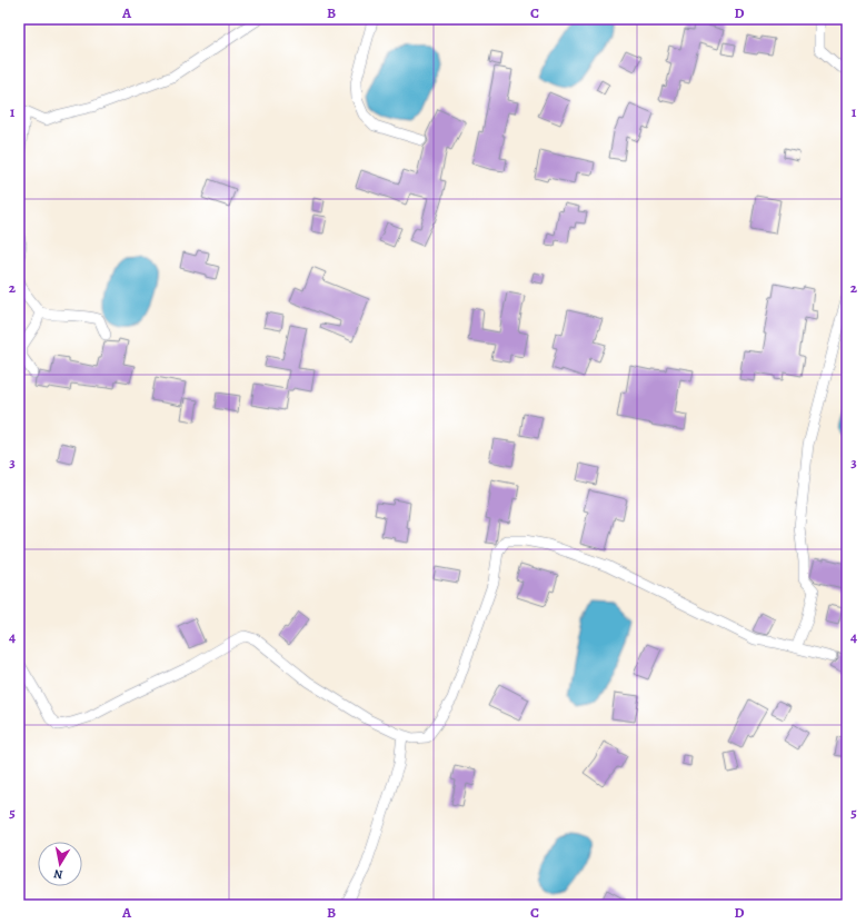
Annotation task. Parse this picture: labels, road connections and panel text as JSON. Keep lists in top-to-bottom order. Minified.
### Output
{"north":"bottom","grid":{"columns":["A","B","C","D"],"rows":["1","2","3","4","5"]}}
